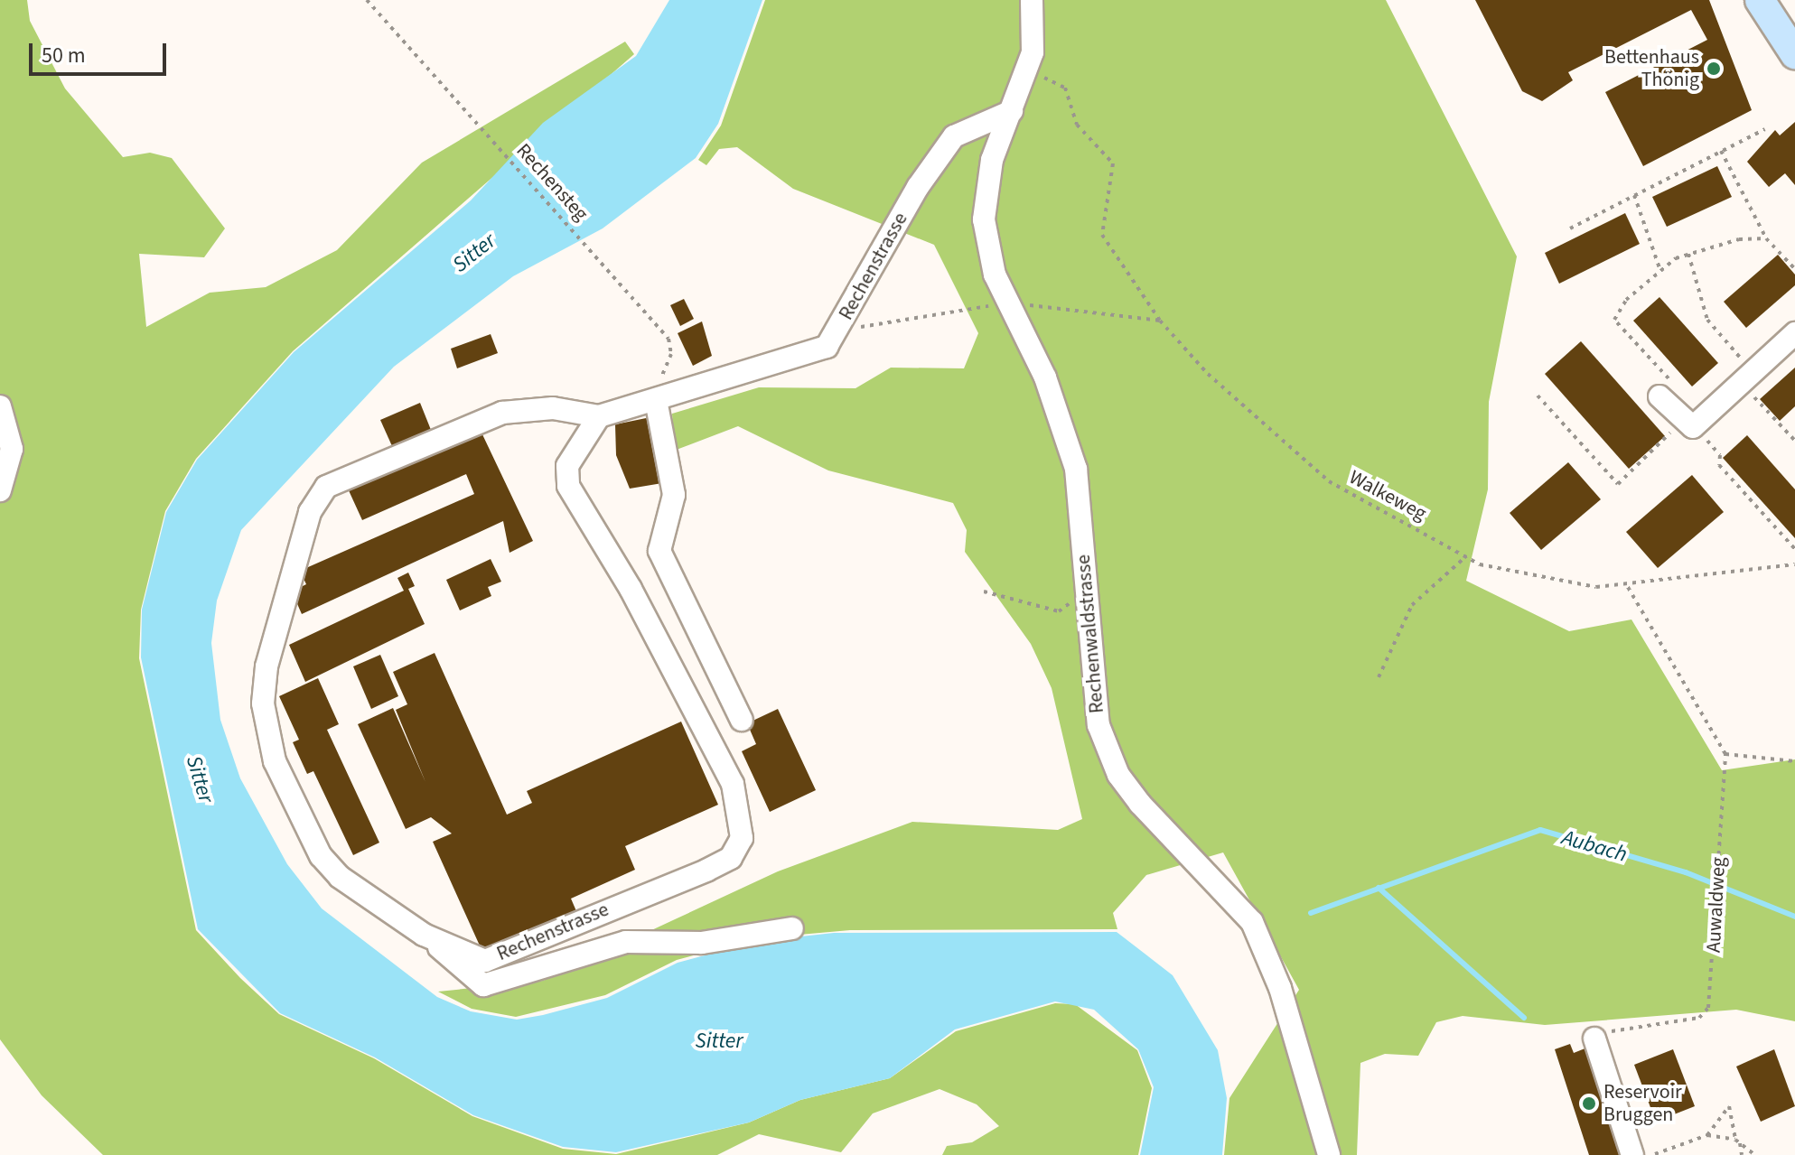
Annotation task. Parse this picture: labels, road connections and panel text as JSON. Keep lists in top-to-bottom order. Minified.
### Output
{"streets":{"street":["Rechenstrasse","Rechenwaldstrasse"],"path":["Rechensteg","Walkeweg","Auwaldweg"]},"crossings":[["Rechensteg","Rechenstrasse"],["Rechenstrasse","Rechenwaldstrasse"]],"water":["Sitter","Aubach"],"places":["Bettenhaus Thönig","Reservoir Bruggen"],"scale_bar":"50 m"}
